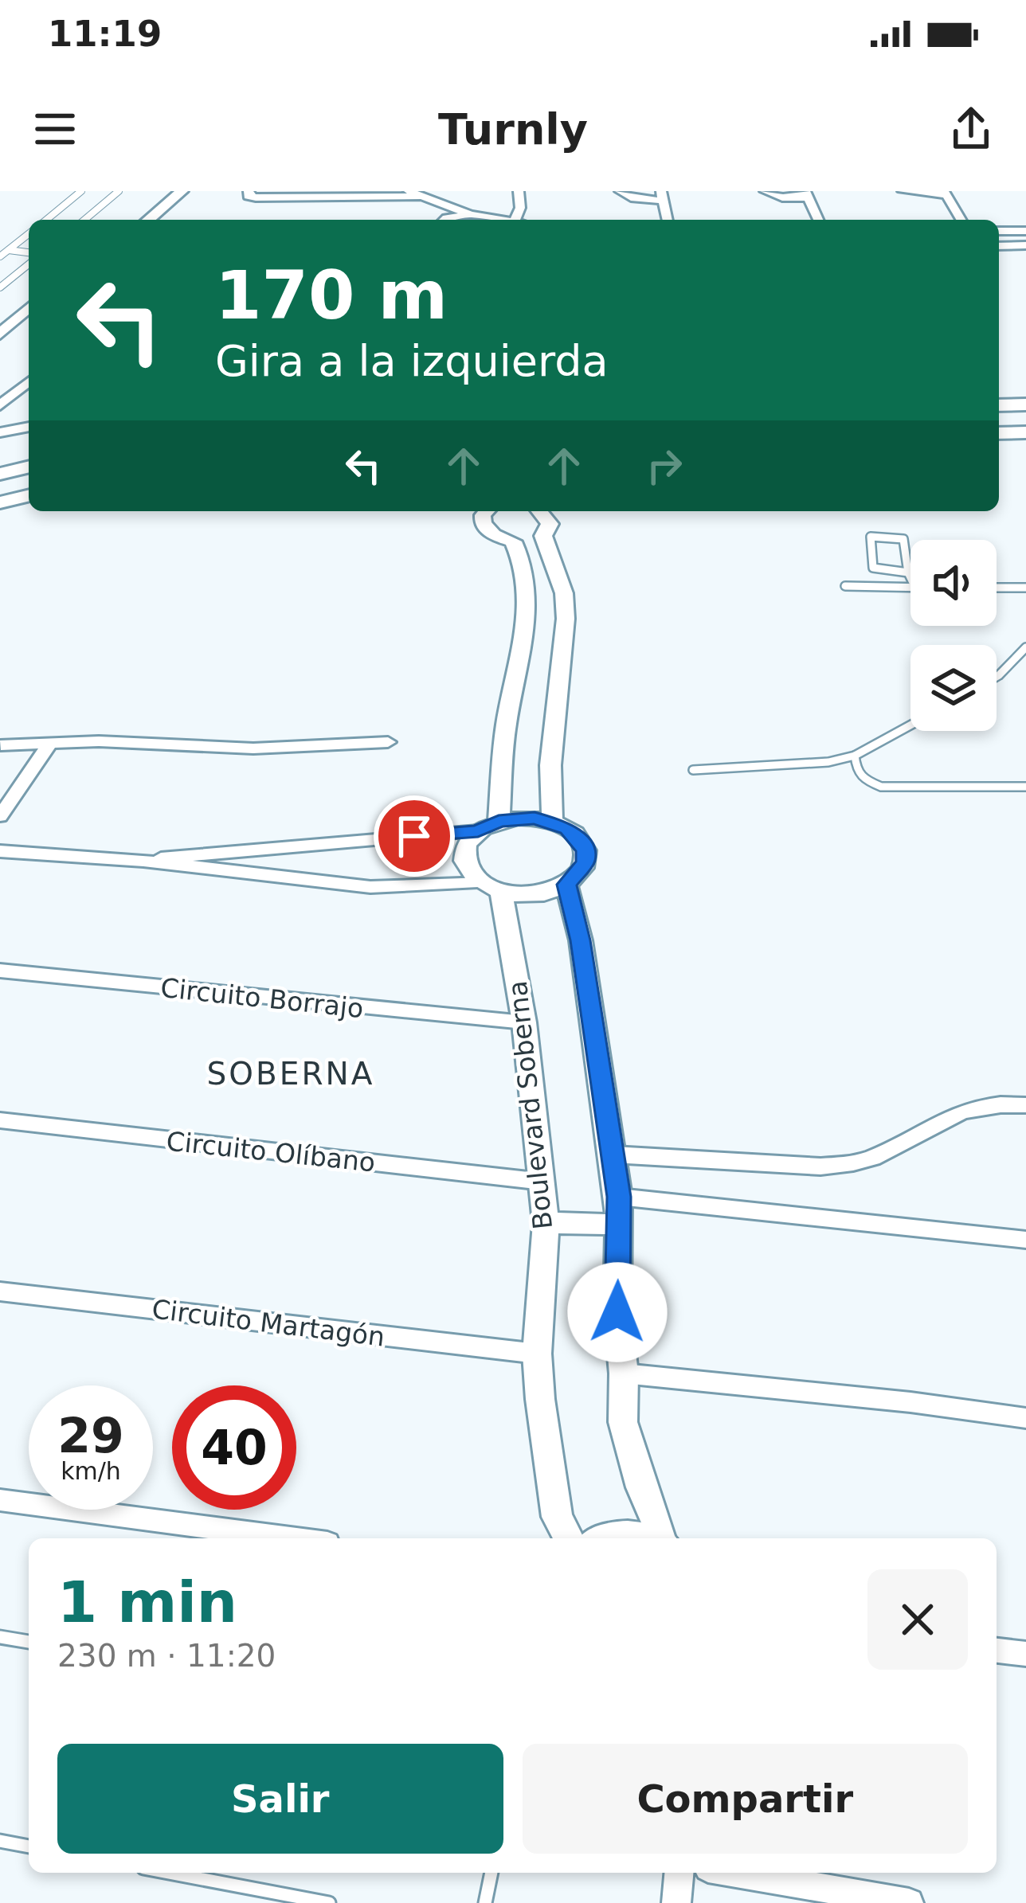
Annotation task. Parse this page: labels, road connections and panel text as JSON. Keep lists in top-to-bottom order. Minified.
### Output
{"streets":{"street":["Circuito Borrajo","Boulevard Soberna","Circuito Olíbano","Circuito Martagón"]},"crossings":[["Circuito Borrajo","Boulevard Soberna"],["Boulevard Soberna","Circuito Olíbano"],["Boulevard Soberna","Circuito Martagón"]],"districts":["SOBERNA"],"page":{"status":"11:19","header":"Turnly","turn":["170 m","Gira a la izquierda"],"speed":"29 km/h","limit":"40","heading":["1 min","230 m · 11:20"],"buttons":["Salir","Compartir"]}}
